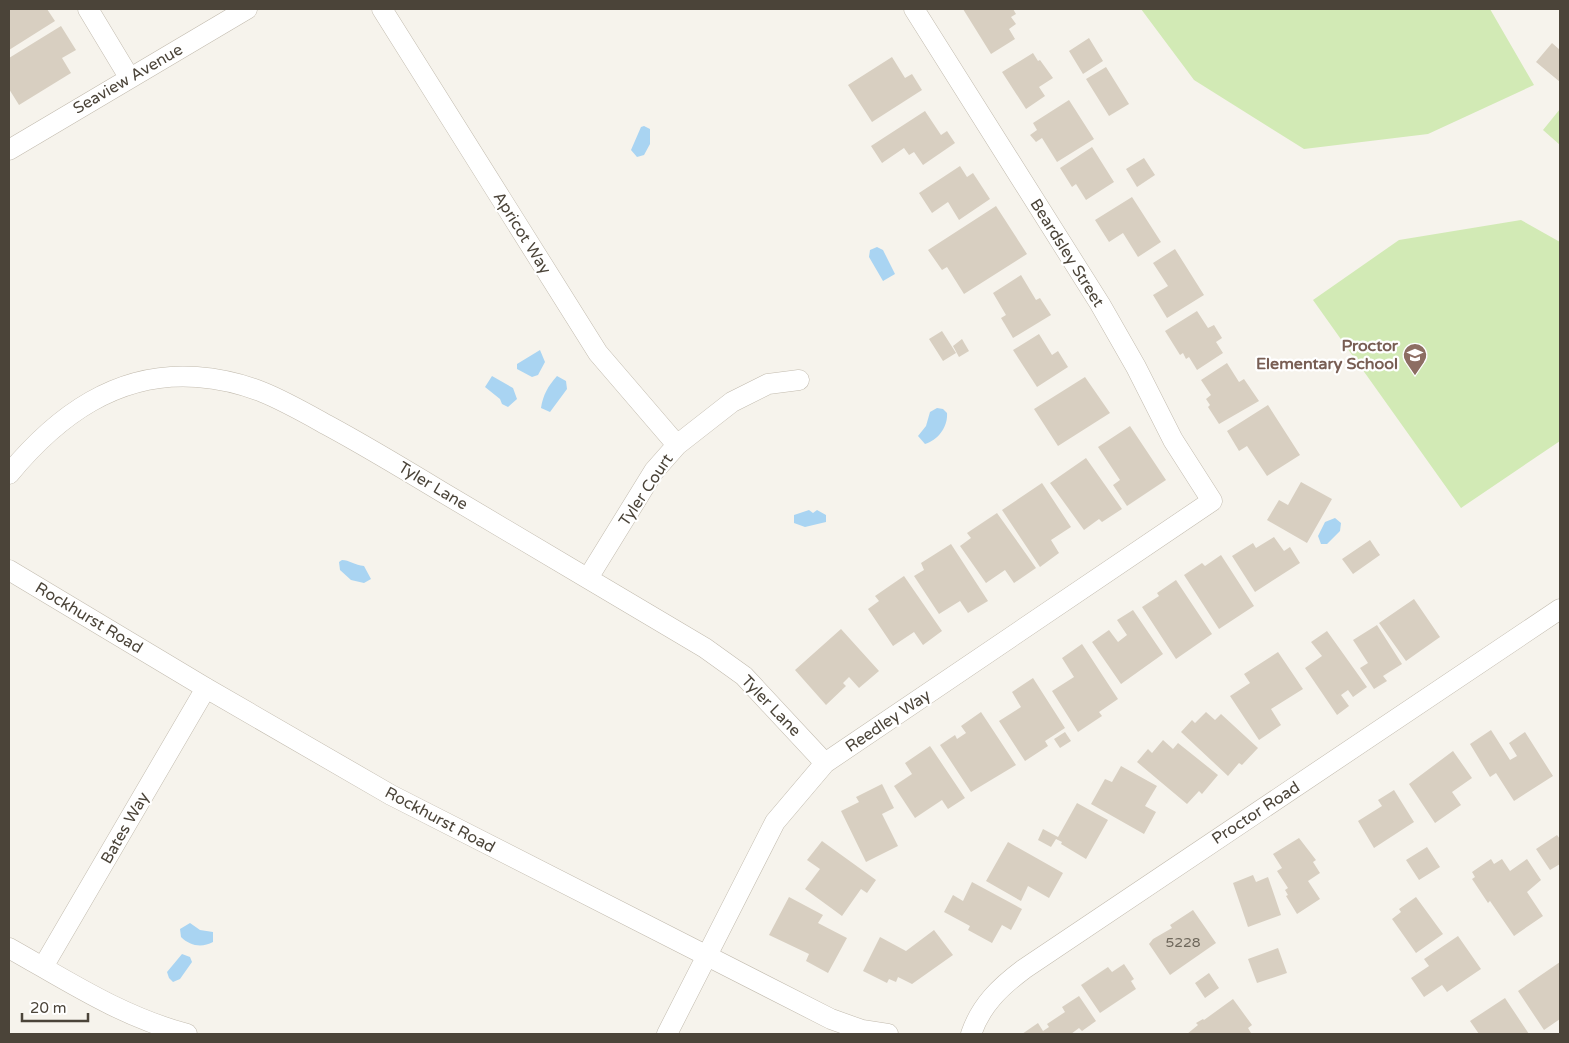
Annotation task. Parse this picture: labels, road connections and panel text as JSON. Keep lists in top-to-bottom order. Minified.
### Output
{"streets":{"street":["Seaview Avenue","Apricot Way","Beardsley Street","Tyler Lane","Tyler Court","Rockhurst Road","Reedley Way","Proctor Road","Bates Way"]},"crossings":[["Apricot Way","Tyler Court"],["Beardsley Street","Reedley Way"],["Tyler Lane","Tyler Court"],["Tyler Lane","Reedley Way"],["Rockhurst Road","Reedley Way"],["Rockhurst Road","Bates Way"]],"places":{"school or university":["Proctor Elementary School"]},"house_numbers":["5228"],"scale_bar":"20 m"}
